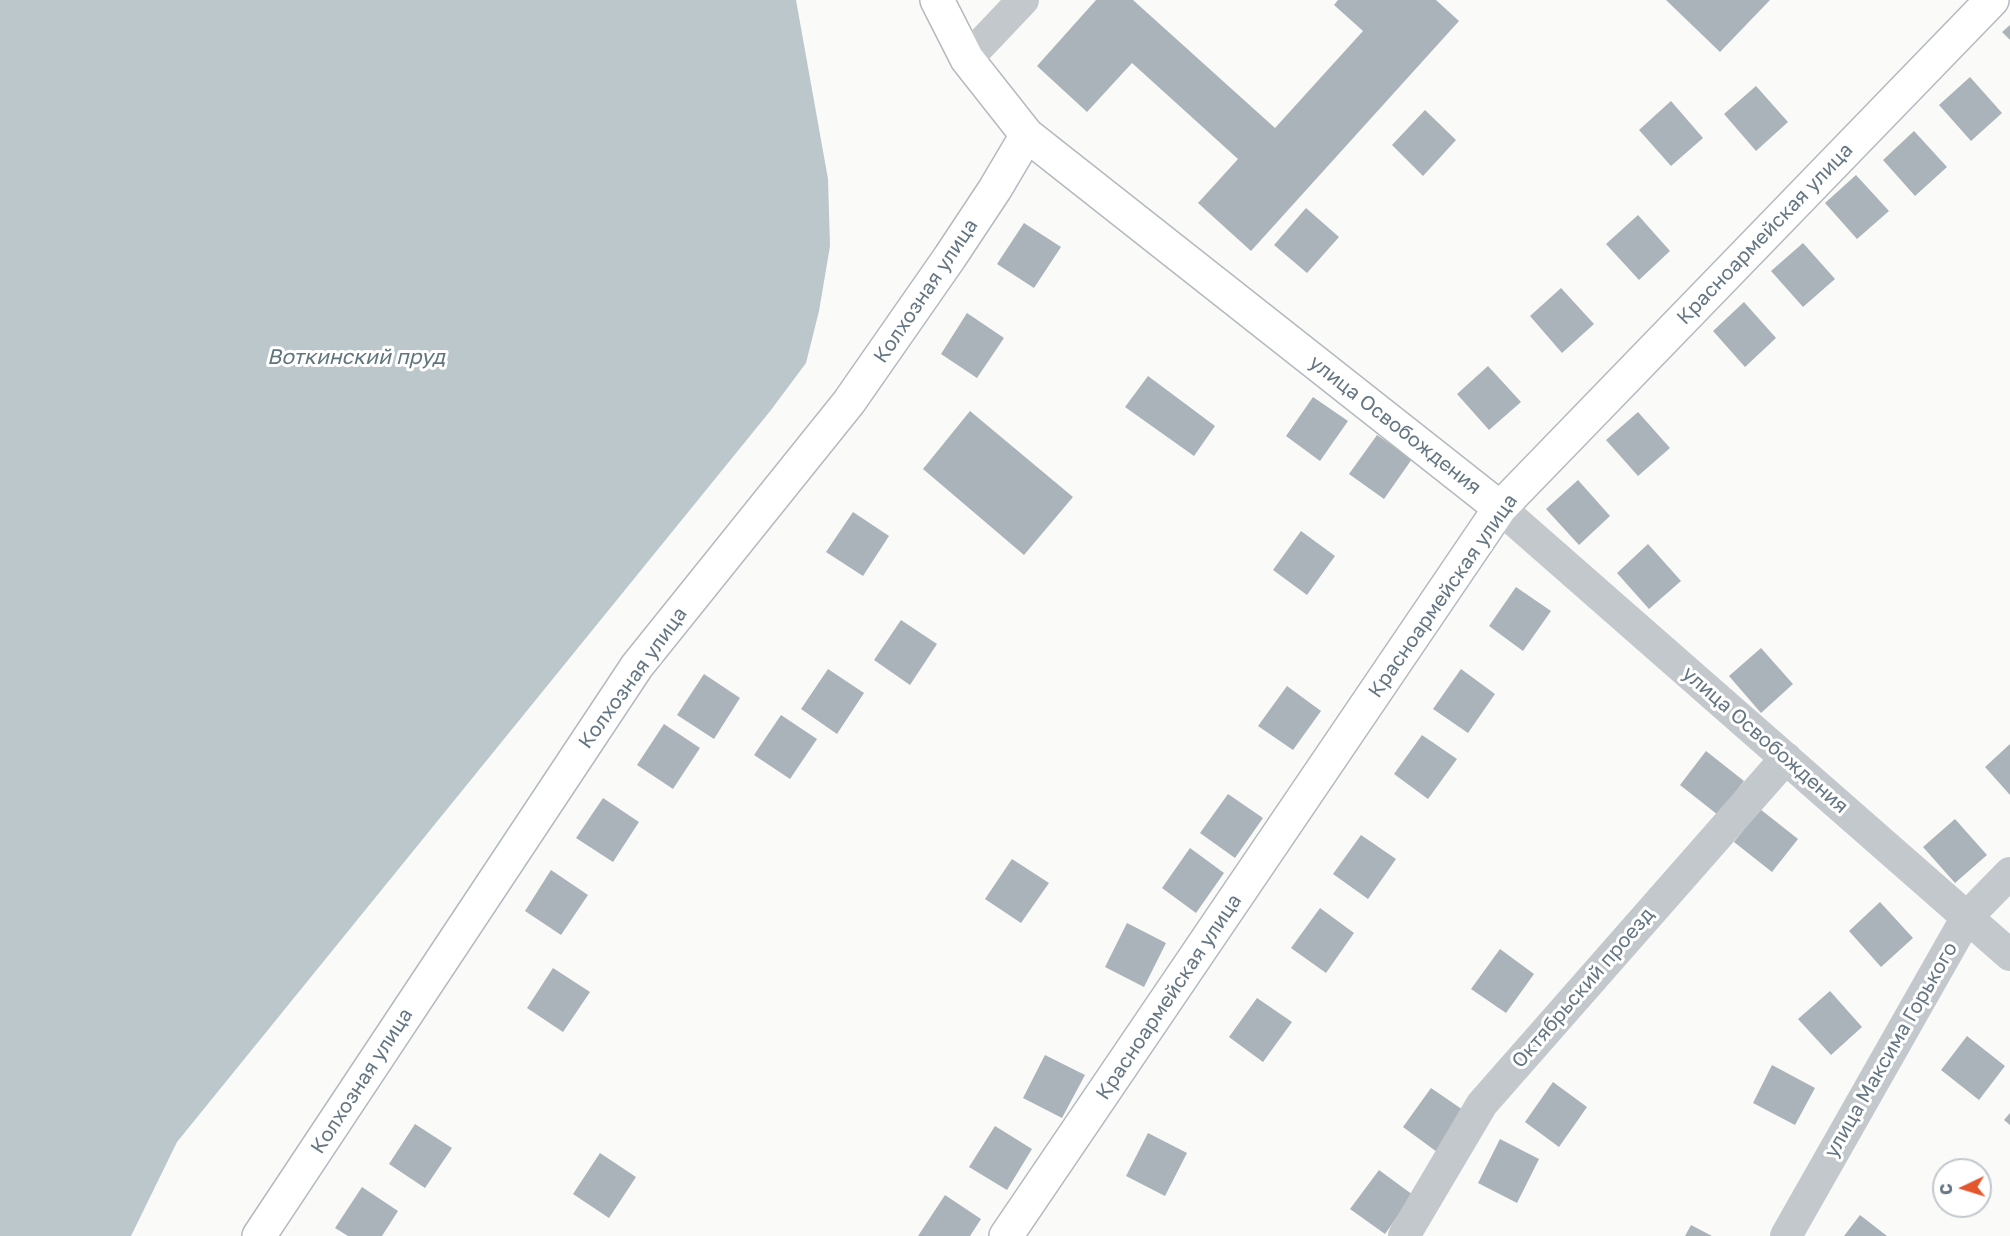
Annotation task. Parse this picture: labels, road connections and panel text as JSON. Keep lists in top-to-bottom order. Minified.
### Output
{"streets":{"street":["Красноармейская улица","Колхозная улица","улица Освобождения","Октябрьский проезд","улица Максима Горького"]},"crossings":[["Красноармейская улица","улица Освобождения"],["Колхозная улица","улица Освобождения"],["улица Освобождения","Октябрьский проезд"],["улица Освобождения","улица Максима Горького"]],"water":["Воткинский пруд"],"north":"left"}
